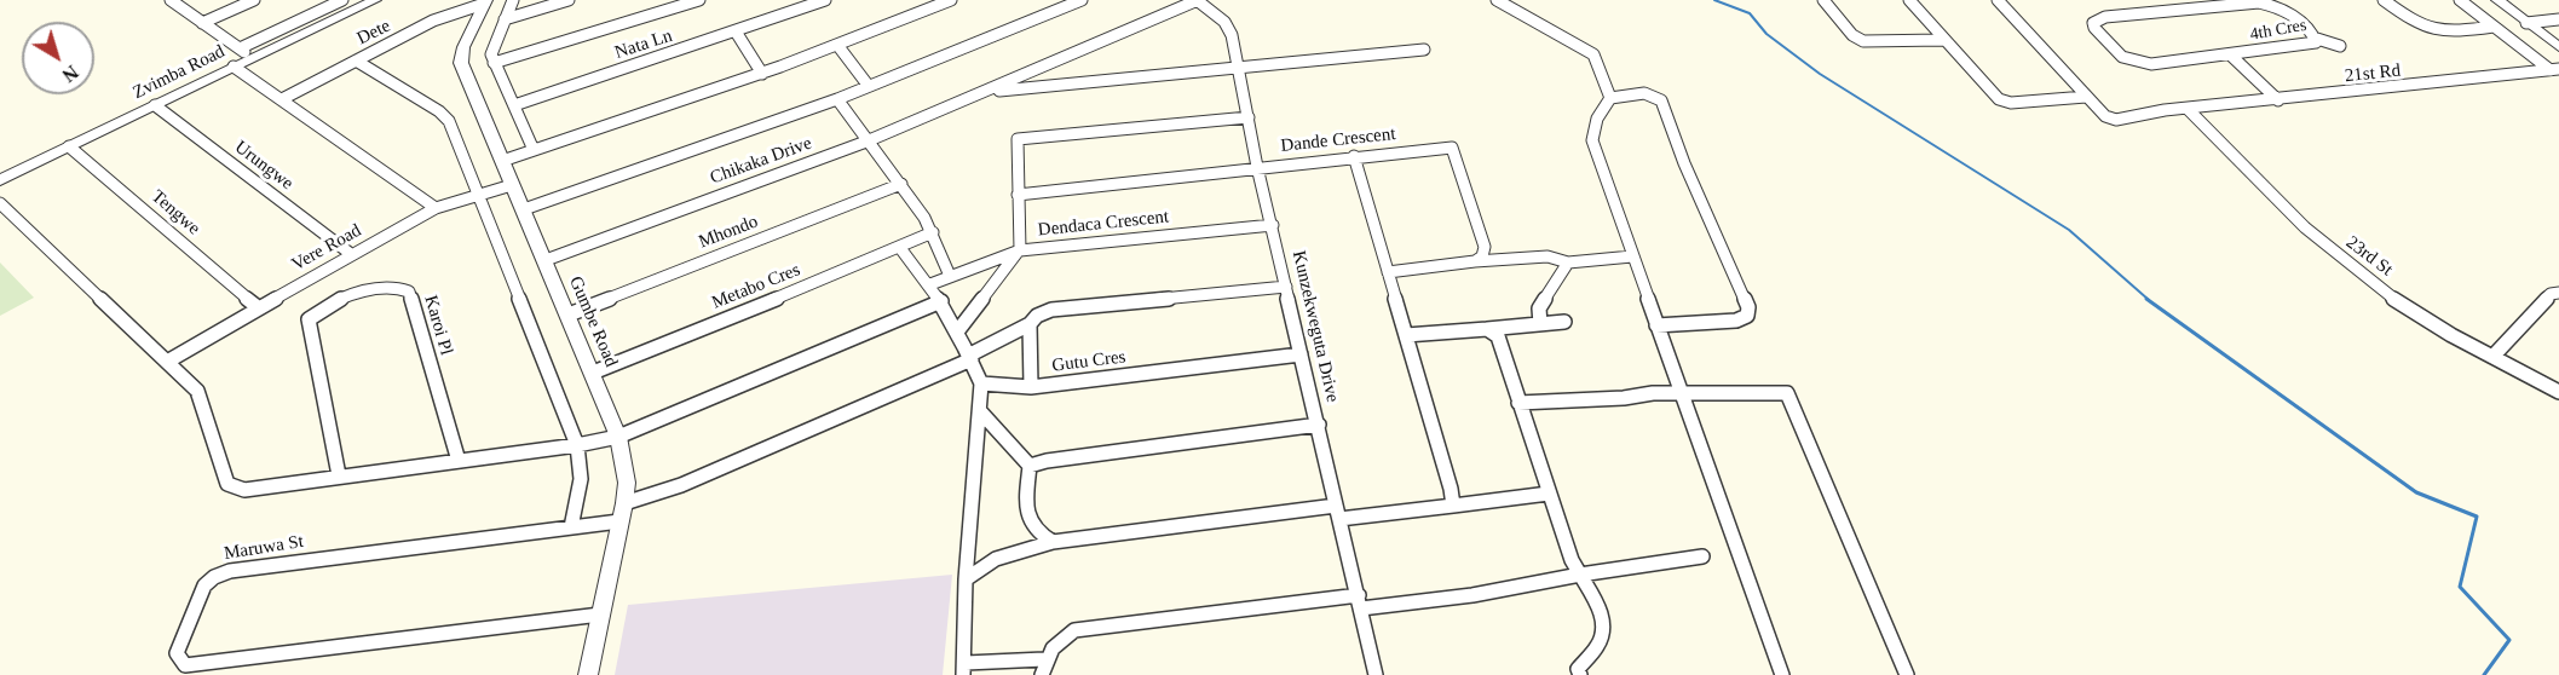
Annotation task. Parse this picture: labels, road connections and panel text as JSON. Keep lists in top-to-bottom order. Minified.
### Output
{"streets":{"street":["4th Cres","Dete","Nata Ln","Zvimba Road","21st Rd","Dande Crescent","Chikaka Drive","Urungwe","Tengwe","Dendaca Crescent","Mhondo","Vere Road","23rd St","Metabo Cres","Gumbe Road","Karoi Pl","Kunzekweguta Drive","Gutu Cres","Maruwa St"]},"crossings":[["Dete","Gumbe Road"],["Zvimba Road","Urungwe"],["Zvimba Road","Tengwe"],["21st Rd","23rd St"],["Dande Crescent","Dendaca Crescent"],["Dande Crescent","Kunzekweguta Drive"],["Chikaka Drive","Gumbe Road"],["Chikaka Drive","Kunzekweguta Drive"],["Urungwe","Vere Road"],["Tengwe","Vere Road"],["Dendaca Crescent","Kunzekweguta Drive"],["Mhondo","Gumbe Road"],["Vere Road","Gumbe Road"],["Metabo Cres","Gumbe Road"],["Gumbe Road","Maruwa St"],["Kunzekweguta Drive","Gutu Cres"]],"north":"bottom right"}
